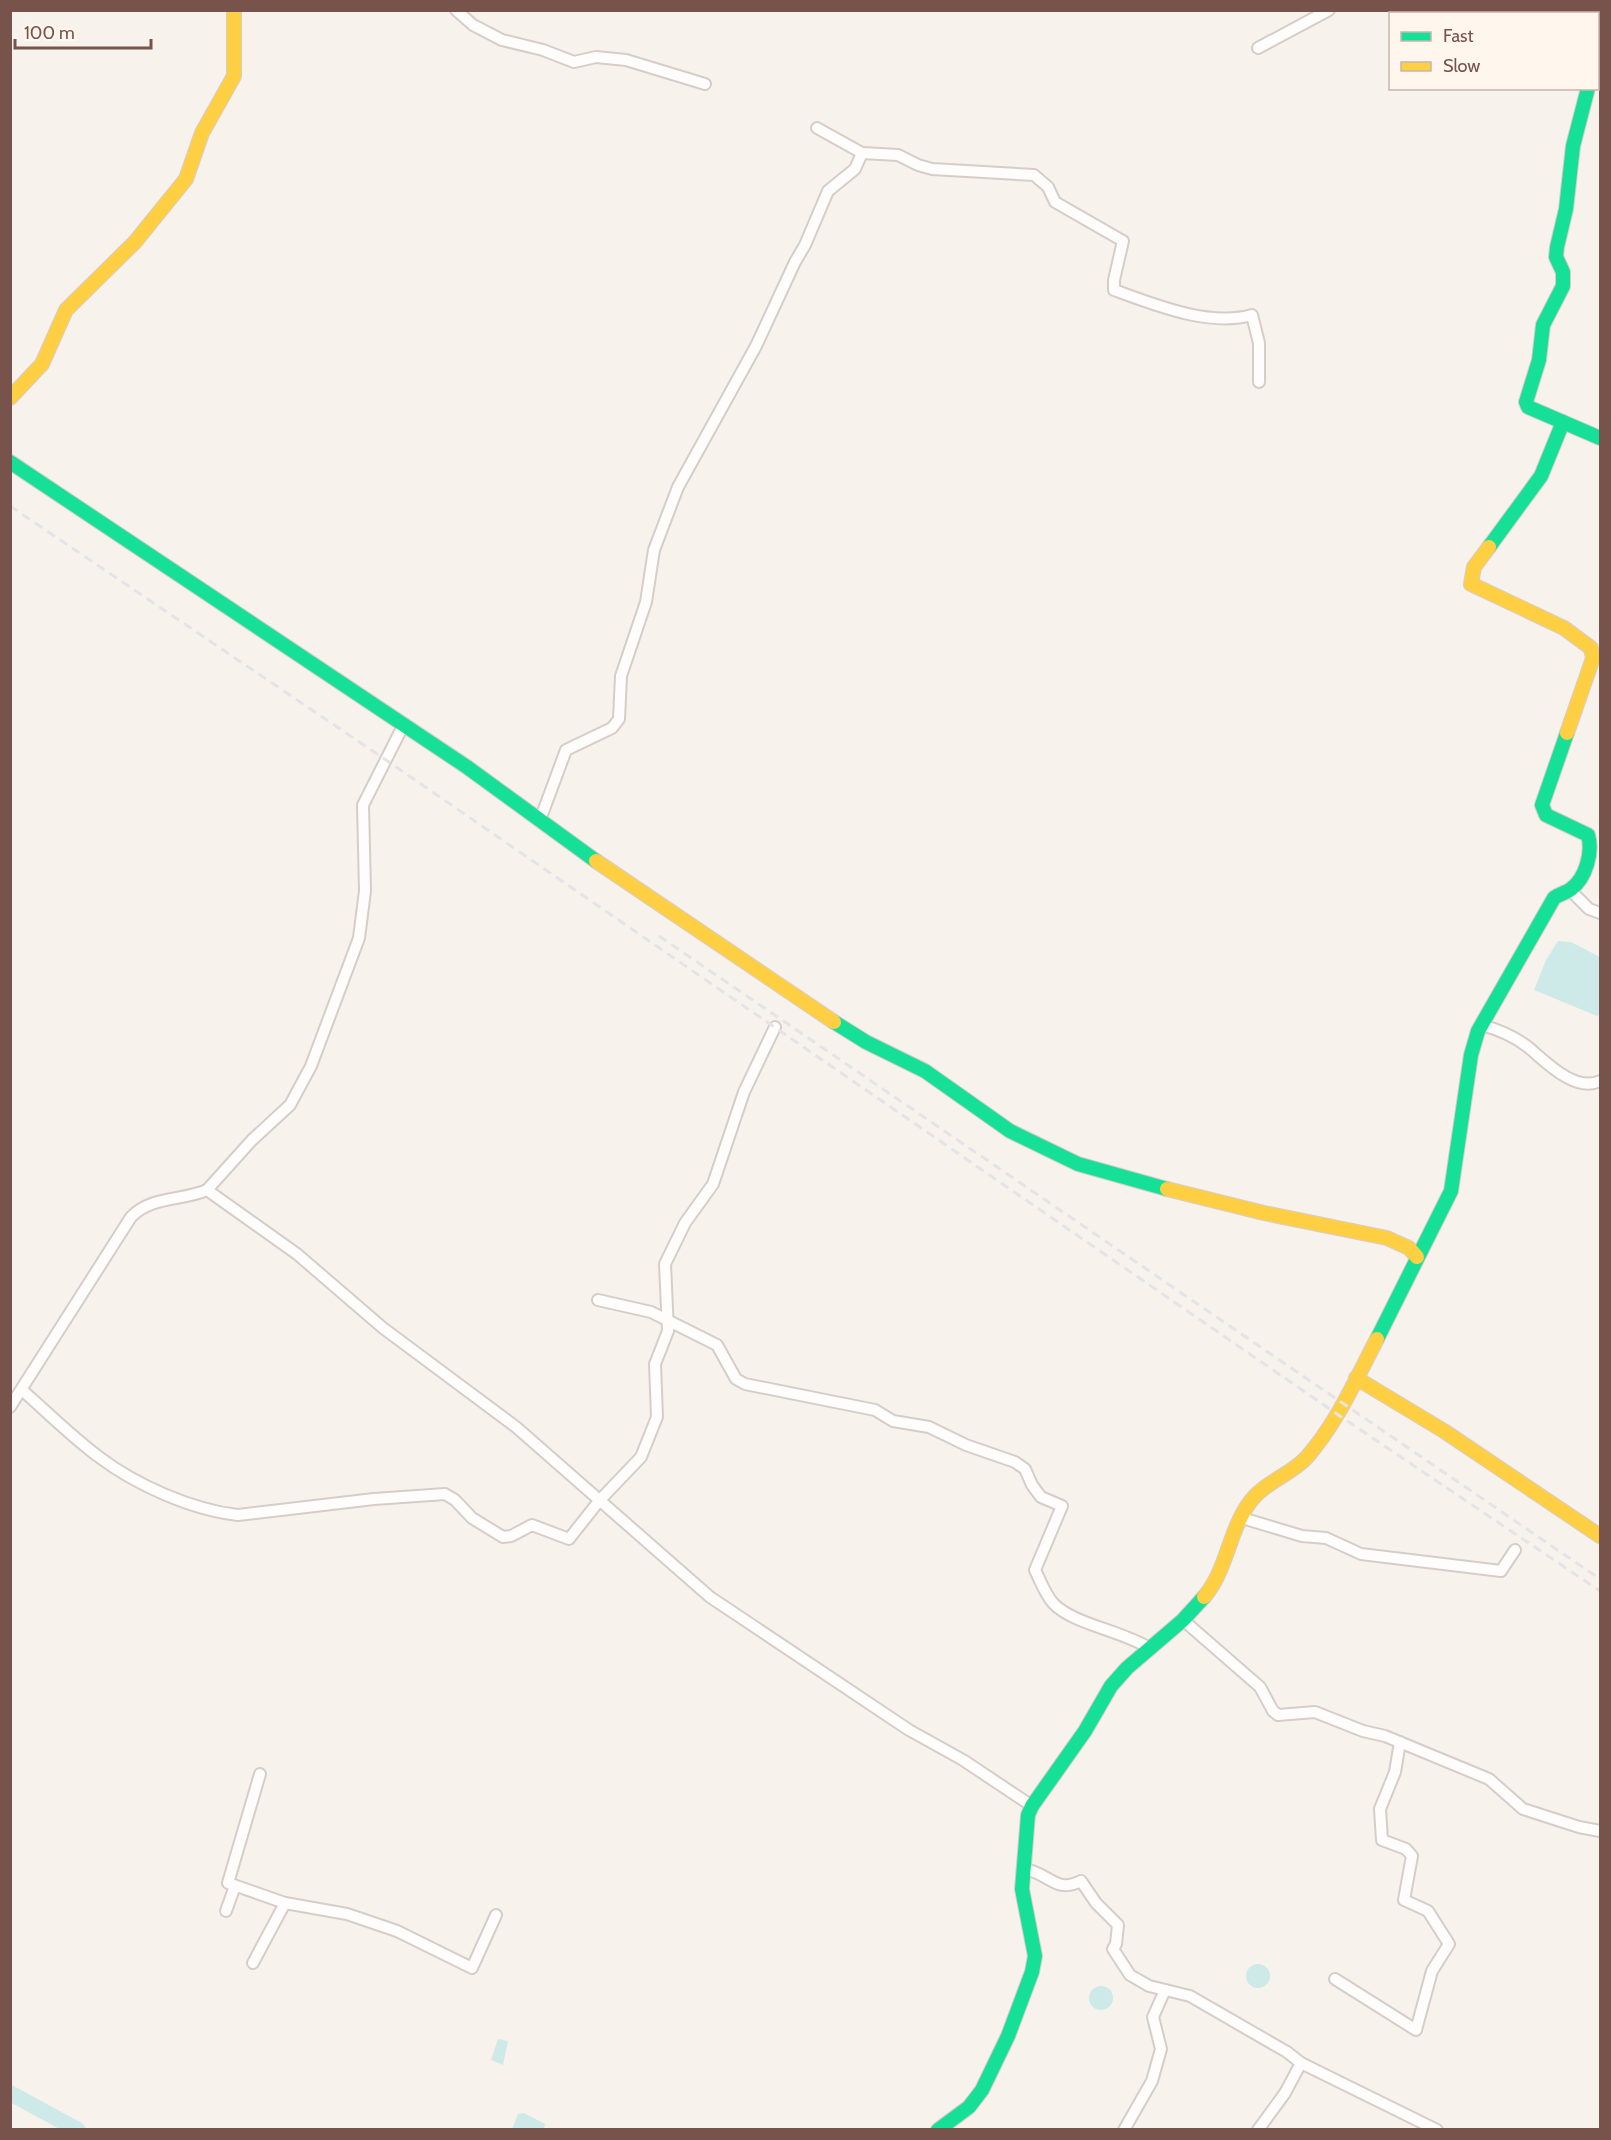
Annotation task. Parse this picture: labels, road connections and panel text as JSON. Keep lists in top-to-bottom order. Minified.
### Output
{"legend":["Fast","Slow"],"scale_bar":"100 m"}
